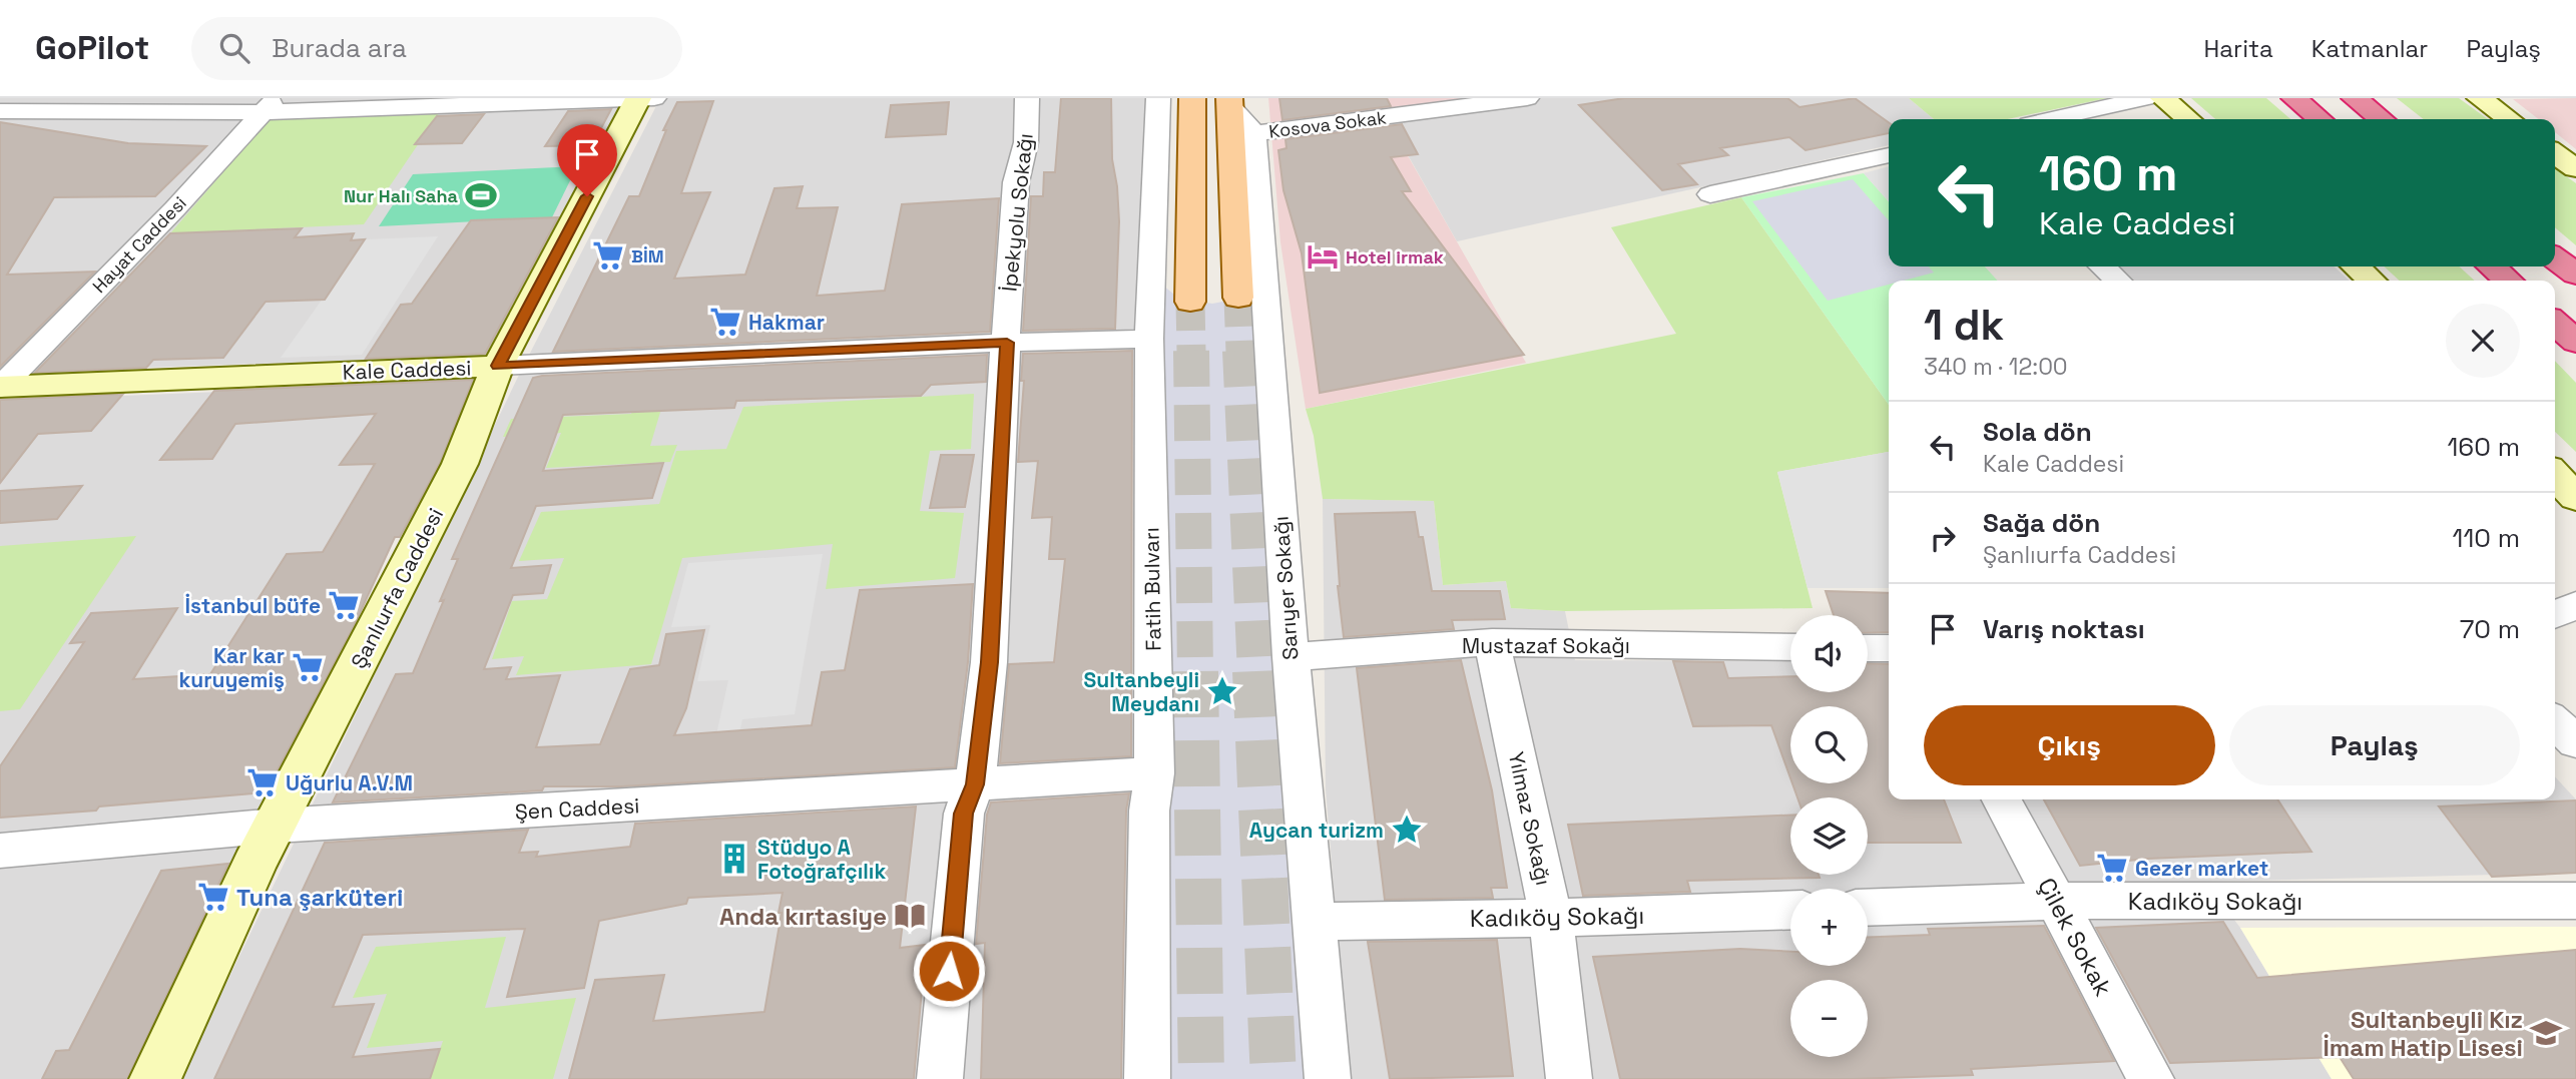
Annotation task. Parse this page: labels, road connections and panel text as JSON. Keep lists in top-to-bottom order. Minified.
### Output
{"streets":{"street":["Kosova Sokak","İpekyolu Sokağı","Hayat Caddesi","Kale Caddesi","Şanlıurfa Caddesi","Sarıyer Sokağı","Fatih Bulvarı","Mustazaf Sokağı","Şen Caddesi","Yılmaz Sokağı","Kadıköy Sokağı","Çilek Sokak"]},"crossings":[["Kosova Sokak","Sarıyer Sokağı"],["İpekyolu Sokağı","Kale Caddesi"],["İpekyolu Sokağı","Şen Caddesi"],["Hayat Caddesi","Kale Caddesi"],["Kale Caddesi","Şanlıurfa Caddesi"],["Kale Caddesi","Fatih Bulvarı"],["Şanlıurfa Caddesi","Şen Caddesi"],["Sarıyer Sokağı","Mustazaf Sokağı"],["Sarıyer Sokağı","Kadıköy Sokağı"],["Fatih Bulvarı","Şen Caddesi"],["Mustazaf Sokağı","Yılmaz Sokağı"],["Yılmaz Sokağı","Kadıköy Sokağı"],["Kadıköy Sokağı","Çilek Sokak"]],"places":{"sports":["Nur Halı Saha"],"supermarket":["BİM","Hakmar","İstanbul büfe","Kar kar kuruyemiş","Uğurlu A.V.M","Gezer market","Tuna şarküteri"],"hotel":["Hotel irmak"],"place":["Sultanbeyli Meydanı","Aycan turizm"],"building":["Stüdyo A Fotoğrafçılık"],"library":["Anda kırtasiye"],"school or university":["Sultanbeyli Kız İmam Hatip Lisesi"]},"page":{"header":"GoPilot","search":"Burada ara","nav":["Harita","Katmanlar","Paylaş"],"turn":["160 m","Kale Caddesi"],"heading":["1 dk","340 m · 12:00"],"list":[{"name":"Sola dön","note":"Kale Caddesi","value":"160 m"},{"name":"Sağa dön","note":"Şanlıurfa Caddesi","value":"110 m"},{"name":"Varış noktası","value":"70 m"}],"map_buttons":["+","−"],"buttons":["Çıkış","Paylaş"]}}
